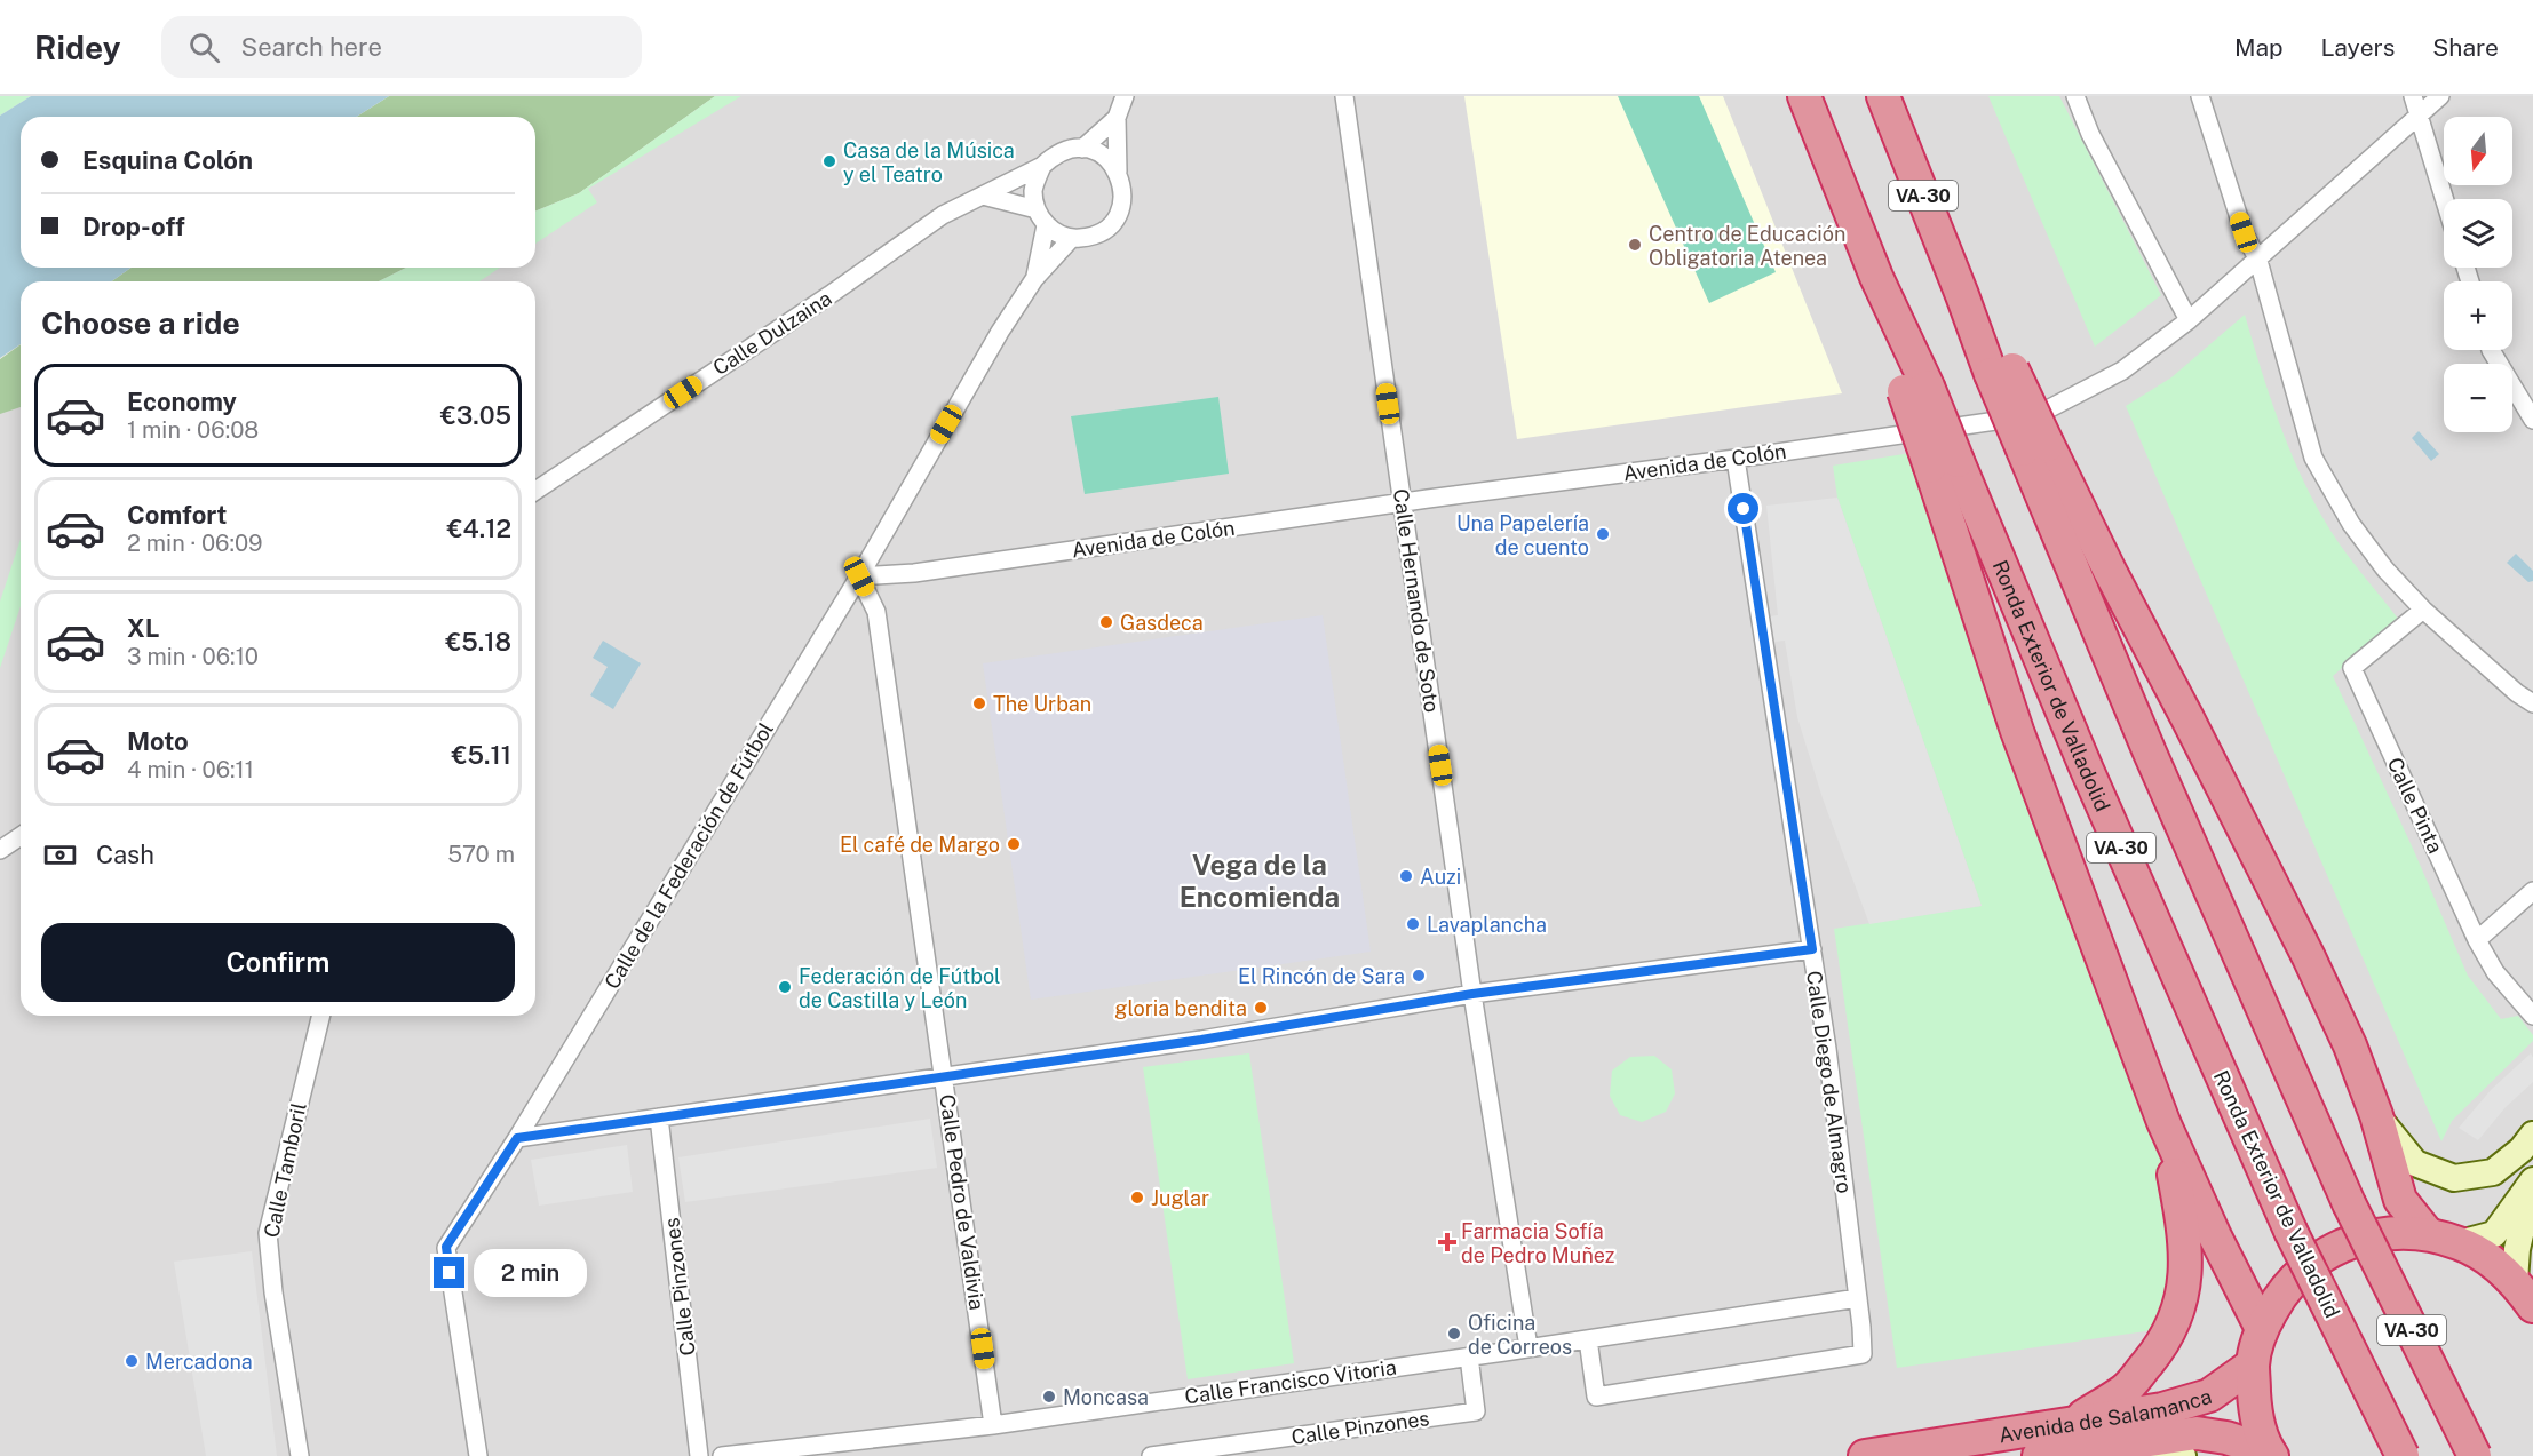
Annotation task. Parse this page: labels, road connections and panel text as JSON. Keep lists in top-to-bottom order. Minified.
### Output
{"streets":{"highway":["VA-30","Ronda Exterior de Valladolid","Avenida de Salamanca"],"street":["Calle Dulzaina","Avenida de Colón","Calle Hernando de Soto","Calle Pinta","Calle de la Federación de Fútbol","Calle Diego de Almagro","Calle Tamboril","Calle Pedro de Valdivia","Calle Pinzones","Calle Francisco Vitoria"]},"crossings":[["Calle Dulzaina","Calle de la Federación de Fútbol"],["Avenida de Colón","Calle Hernando de Soto"],["Avenida de Colón","Calle de la Federación de Fútbol"],["Avenida de Colón","Calle Diego de Almagro"],["Avenida de Colón","Calle Pedro de Valdivia"],["Calle Hernando de Soto","Calle Francisco Vitoria"],["Calle de la Federación de Fútbol","Calle Pedro de Valdivia"],["Calle Diego de Almagro","Calle Francisco Vitoria"],["Calle Pedro de Valdivia","Calle Francisco Vitoria"],["Calle Pinzones","Calle Francisco Vitoria"]],"districts":["Vega de la Encomienda"],"places":{"other":["Casa de la Música y el Teatro","Centro de Educación Obligatoria Atenea","Una Papelería de cuento","Gasdeca","The Urban","El café de Margo","Auzi","Lavaplancha","El Rincón de Sara","Federación de Fútbol de Castilla y León","gloria bendita","Juglar","Oficina de Correos","Mercadona","Moncasa"],"health":["Farmacia Sofía de Pedro Muñez"]},"north":"bottom","page":{"header":"Ridey","search":"Search here","nav":["Map","Layers","Share"],"map_buttons":["+","−"],"banner":["Esquina Colón","Drop-off"],"heading":"Choose a ride","list":[{"name":"Economy","note":"1 min · 06:08","value":"€3.05"},{"name":"Comfort","note":"2 min · 06:09","value":"€4.12"},{"name":"XL","note":"3 min · 06:10","value":"€5.18"},{"name":"Moto","note":"4 min · 06:11","value":"€5.11"}],"pay":["Cash","570 m"],"buttons":"Confirm","bubble":"2 min"}}
